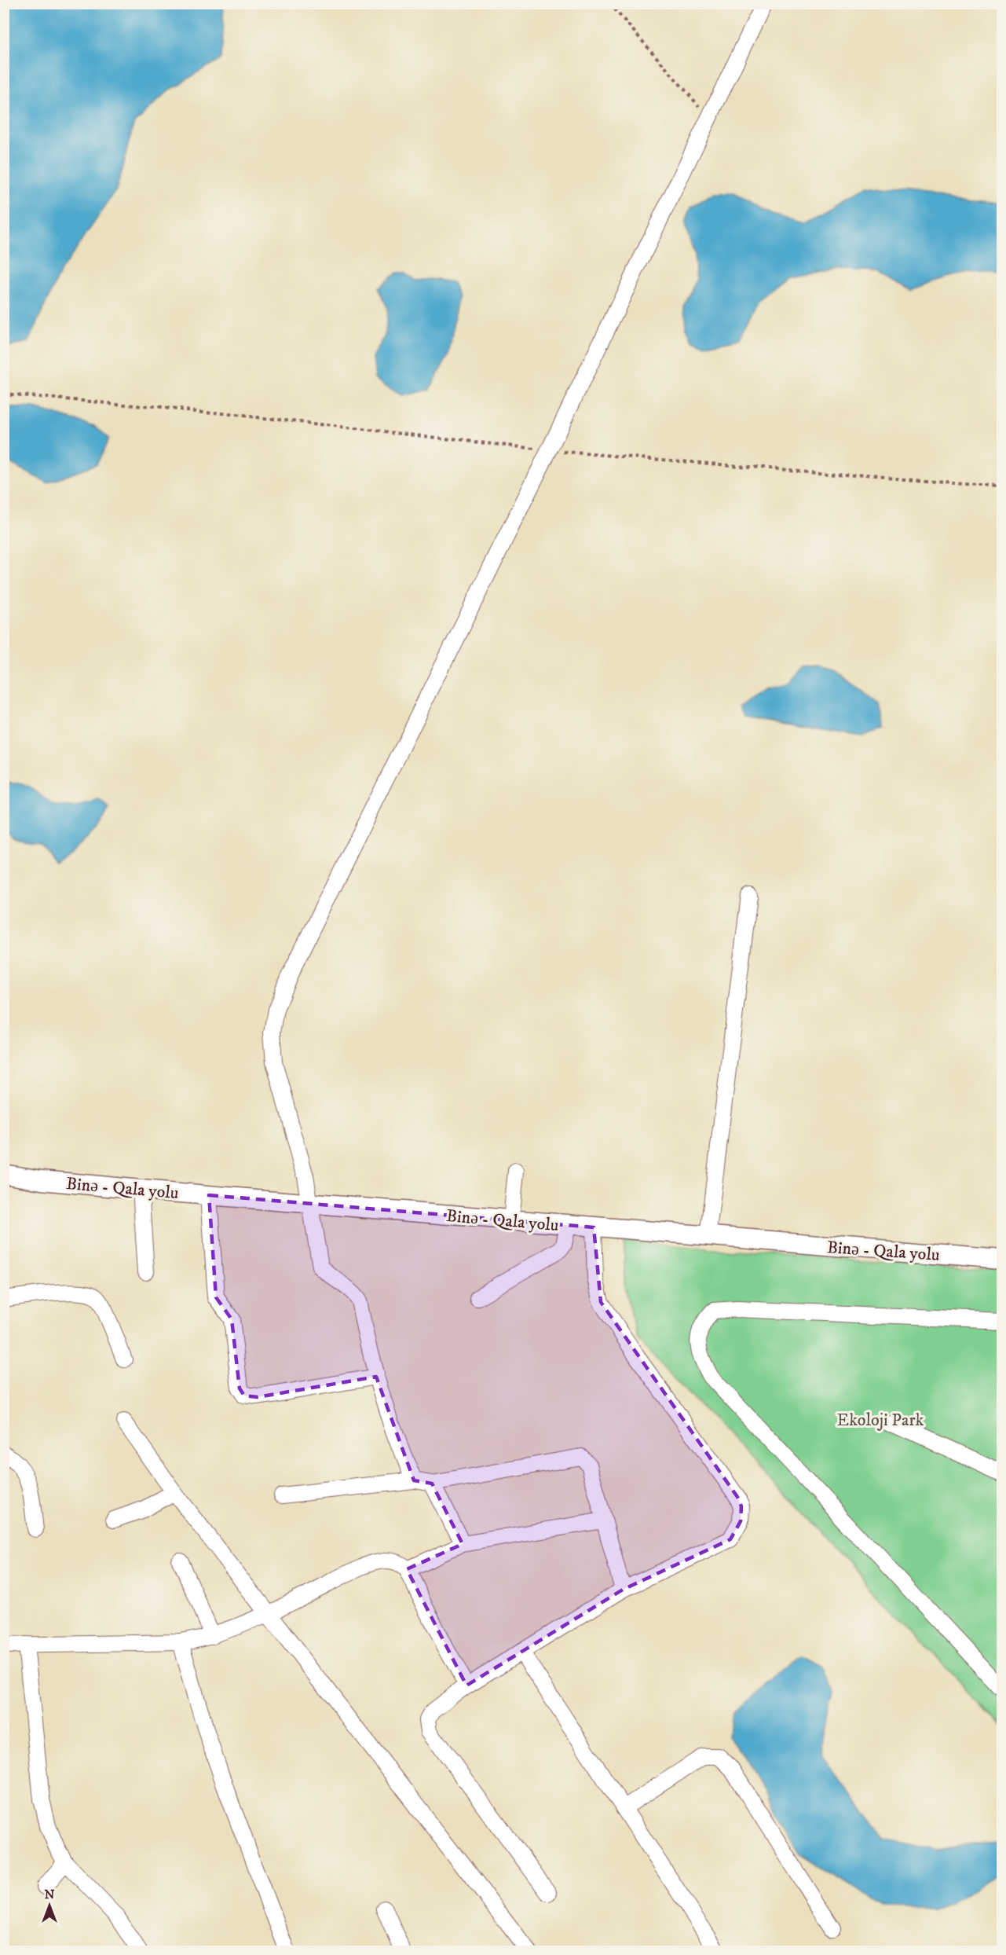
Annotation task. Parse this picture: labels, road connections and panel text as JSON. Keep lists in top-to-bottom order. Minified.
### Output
{"streets":{"main road":["Binə - Qala yolu"]},"parks":["Ekoloji Park"],"north":"top"}
